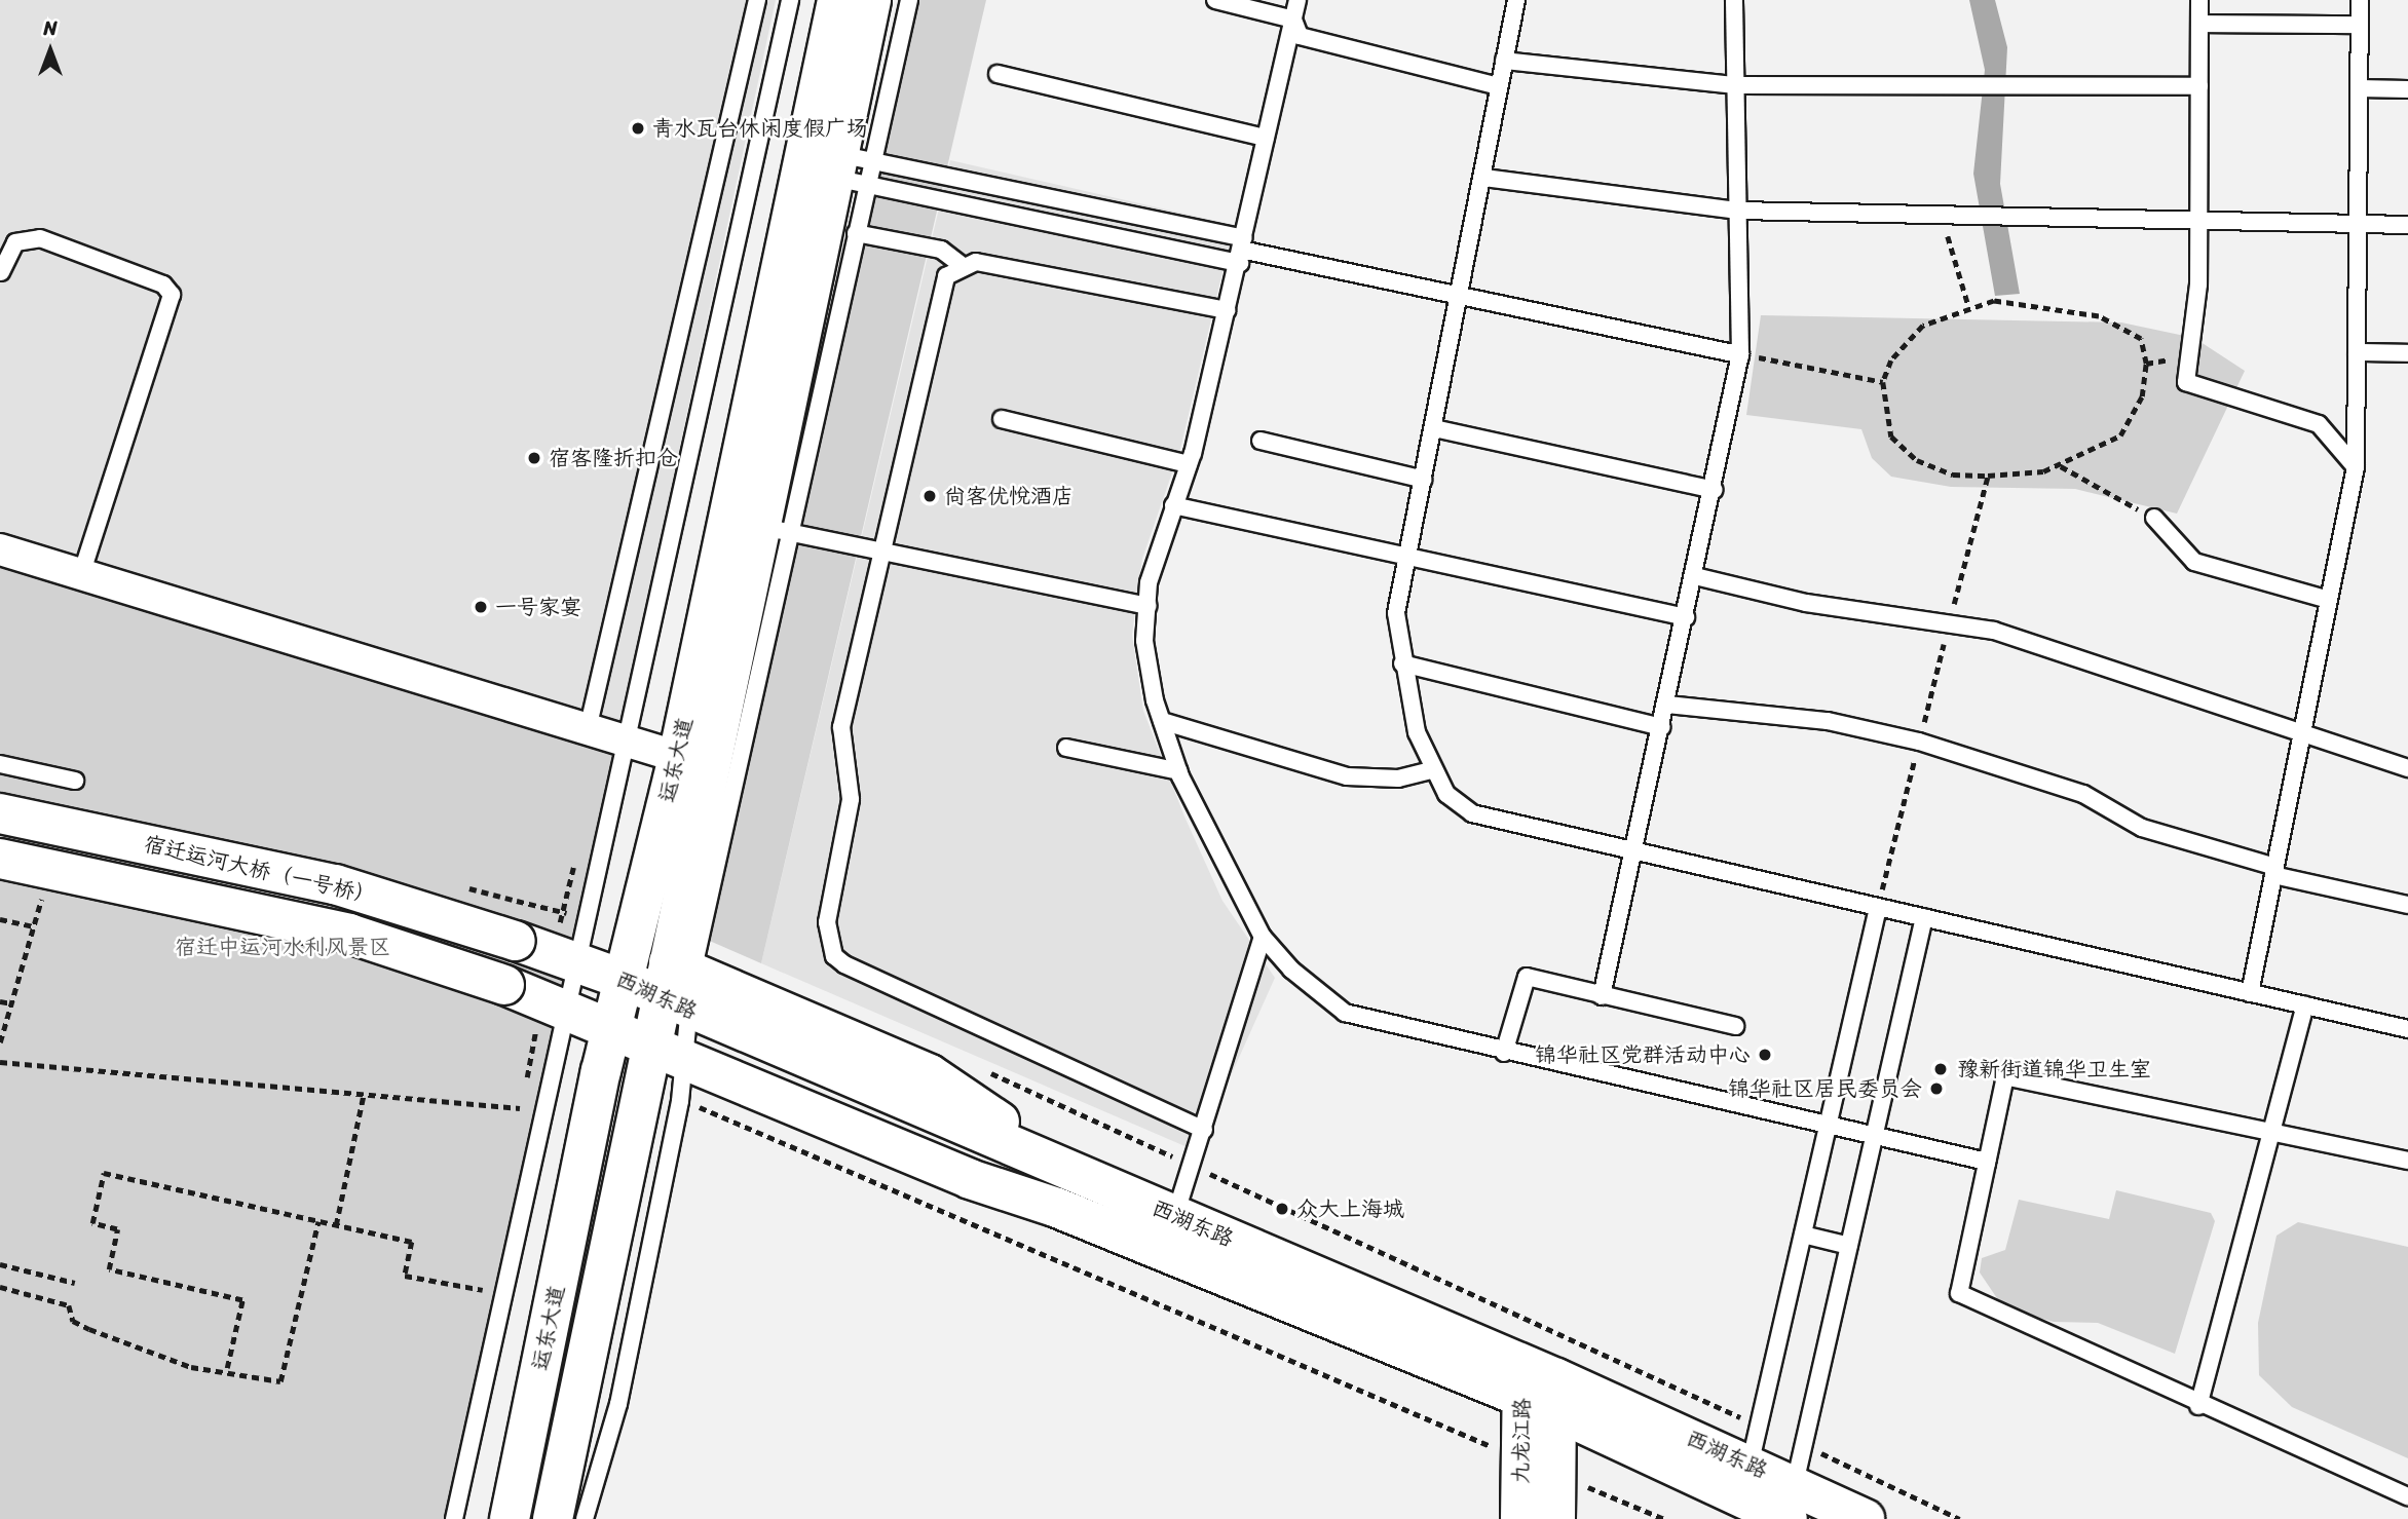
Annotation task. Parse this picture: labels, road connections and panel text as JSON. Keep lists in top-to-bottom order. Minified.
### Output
{"streets":{"main road":["运东大道","宿迁运河大桥（一号桥）","西湖东路","九龙江路"]},"crossings":[["运东大道","西湖东路"],["宿迁运河大桥（一号桥）","西湖东路"],["西湖东路","九龙江路"]],"parks":["宿迁中运河水利风景区"],"places":["青水瓦台休闲度假广场","宿客隆折扣仓","尚客优悦酒店","一号家宴","锦华社区党群活动中心","豫新街道锦华卫生室","锦华社区居民委员会","众大上海城"],"north":"top"}
